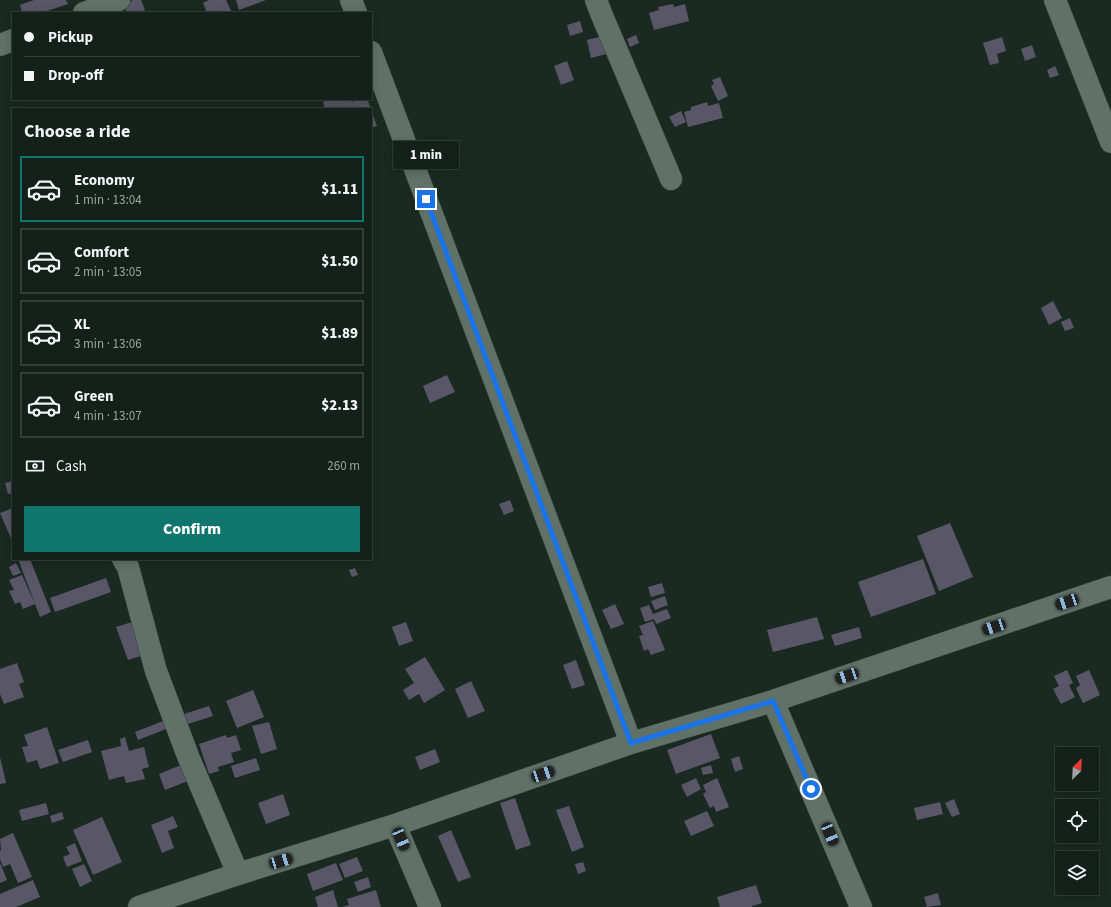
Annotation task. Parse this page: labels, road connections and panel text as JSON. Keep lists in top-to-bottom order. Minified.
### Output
{"north":"top right","page":{"banner":["Pickup","Drop-off"],"heading":"Choose a ride","bubble":"1 min","list":[{"name":"Economy","note":"1 min · 13:04","value":"$1.11"},{"name":"Comfort","note":"2 min · 13:05","value":"$1.50"},{"name":"XL","note":"3 min · 13:06","value":"$1.89"},{"name":"Green","note":"4 min · 13:07","value":"$2.13"}],"pay":["Cash","260 m"],"buttons":"Confirm"}}
